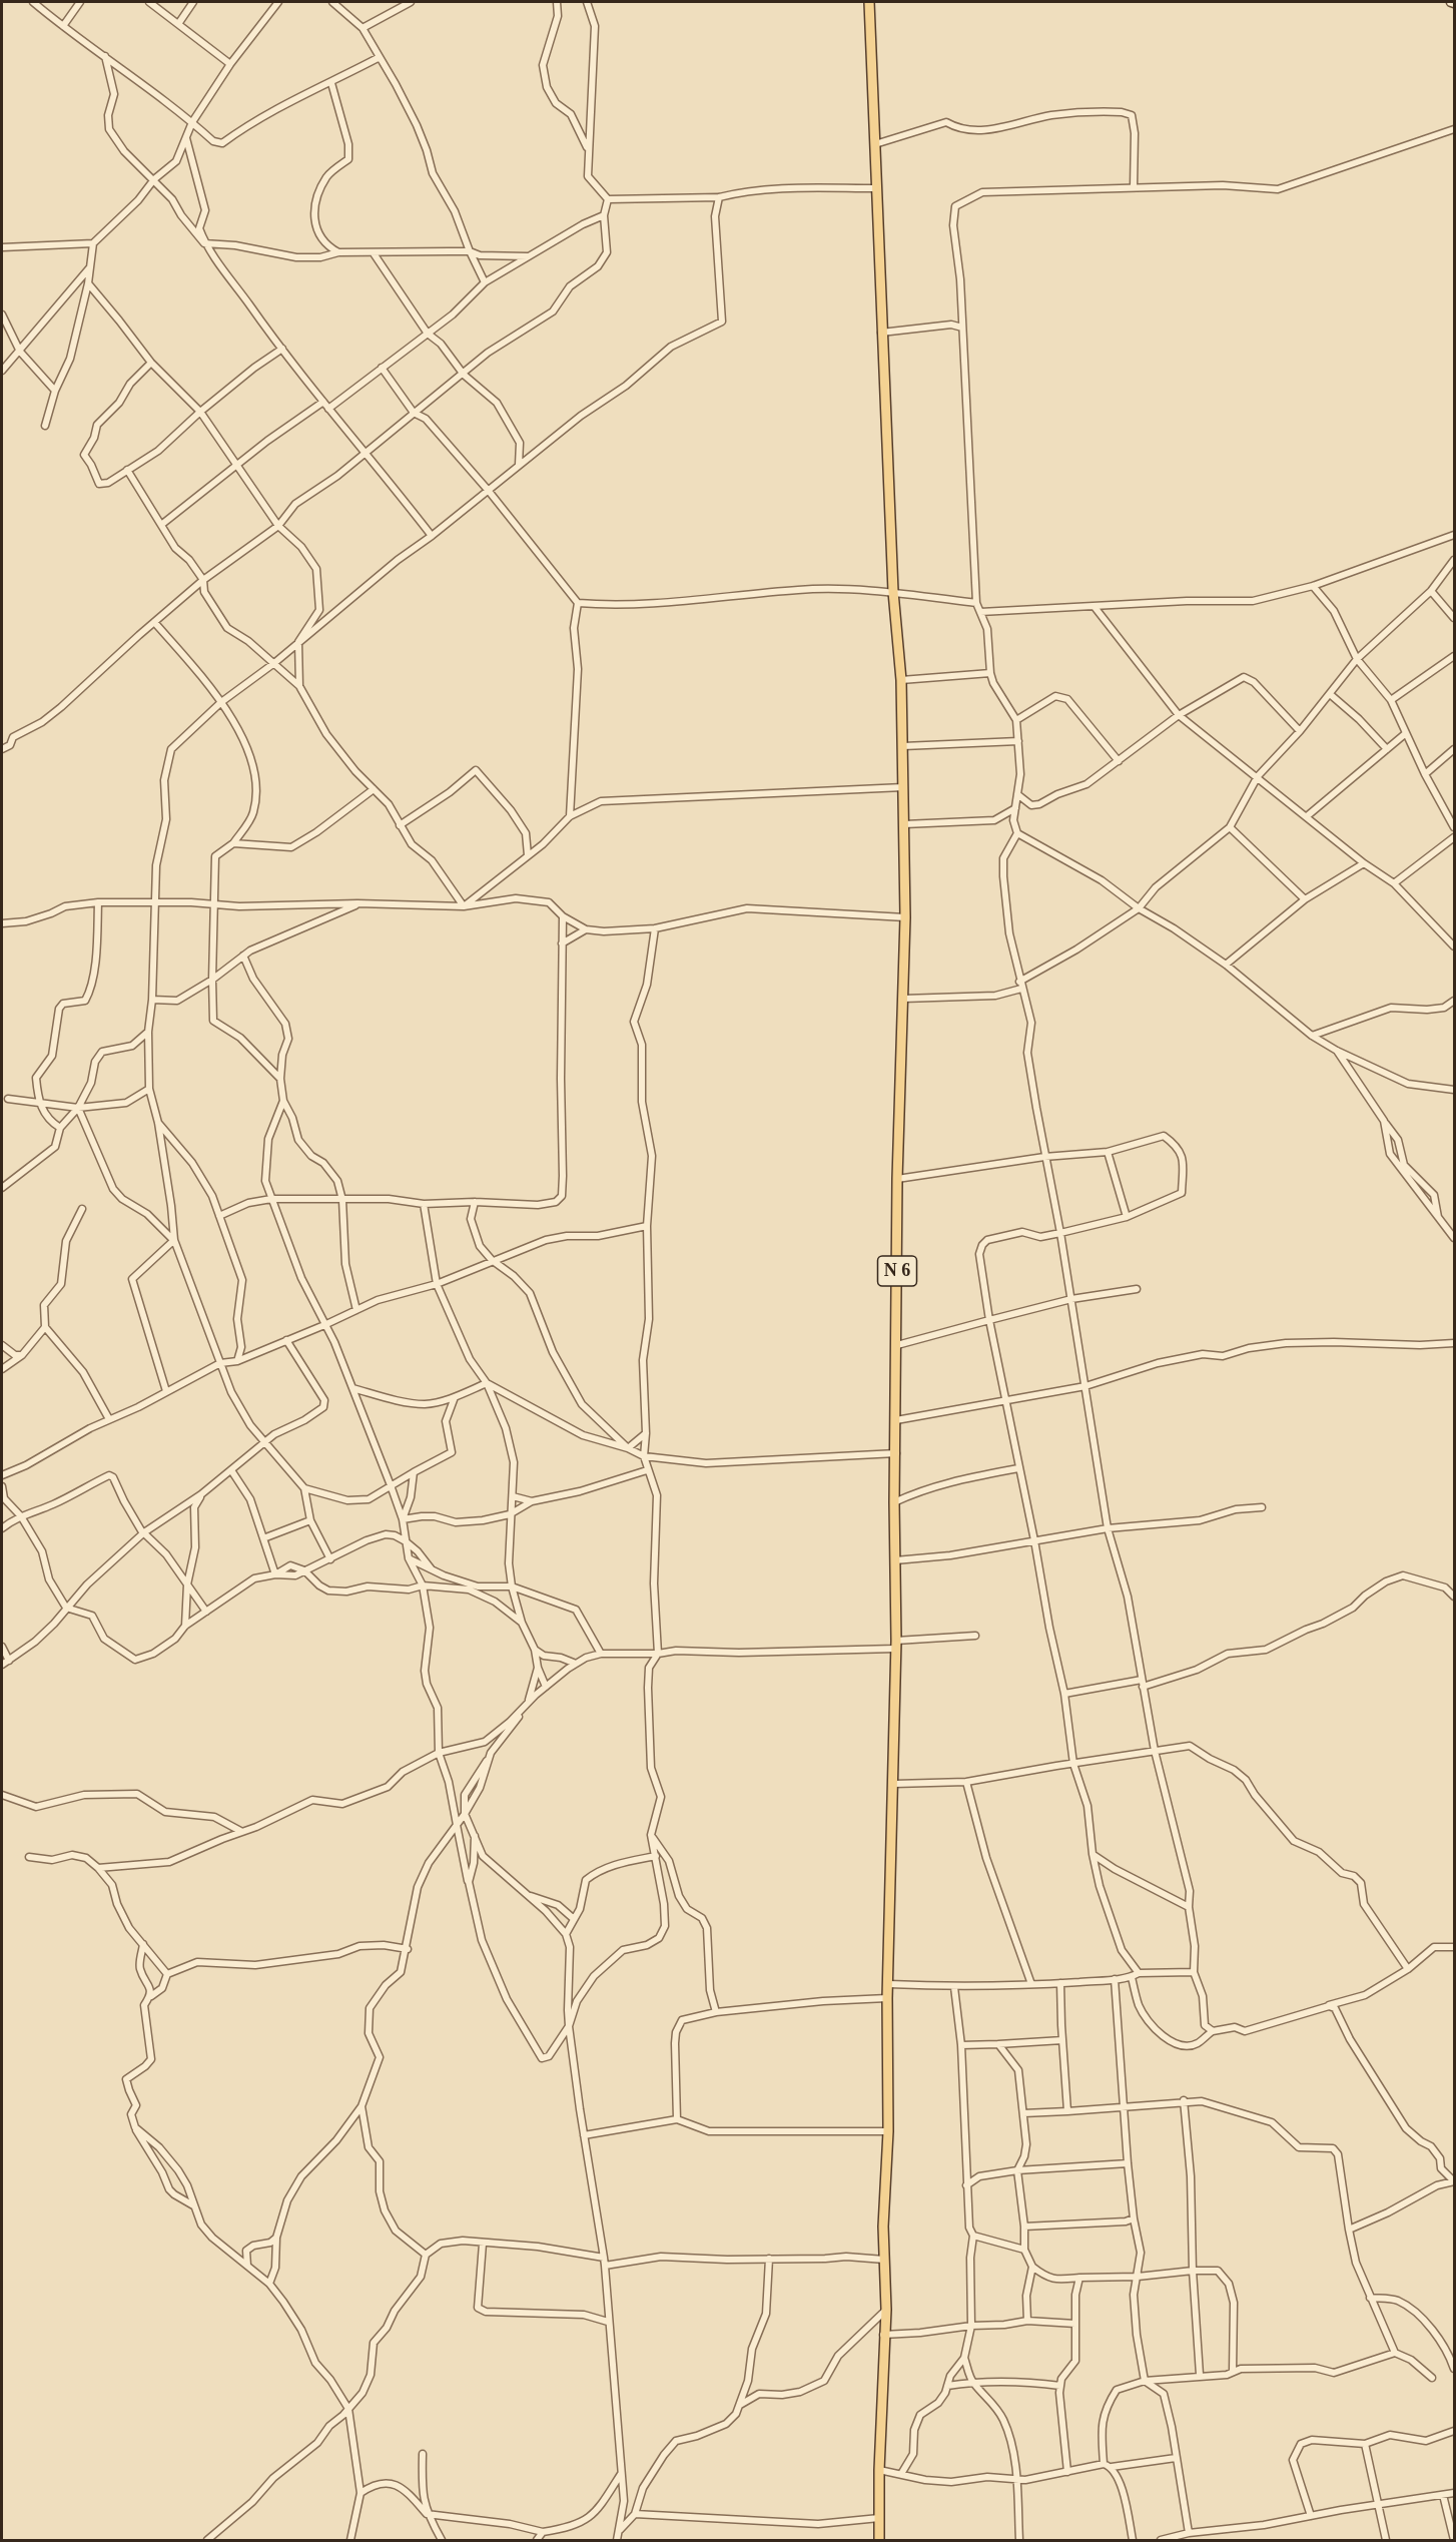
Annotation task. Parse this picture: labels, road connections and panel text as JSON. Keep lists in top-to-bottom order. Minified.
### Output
{"streets":{"main road":["N 6"]}}
